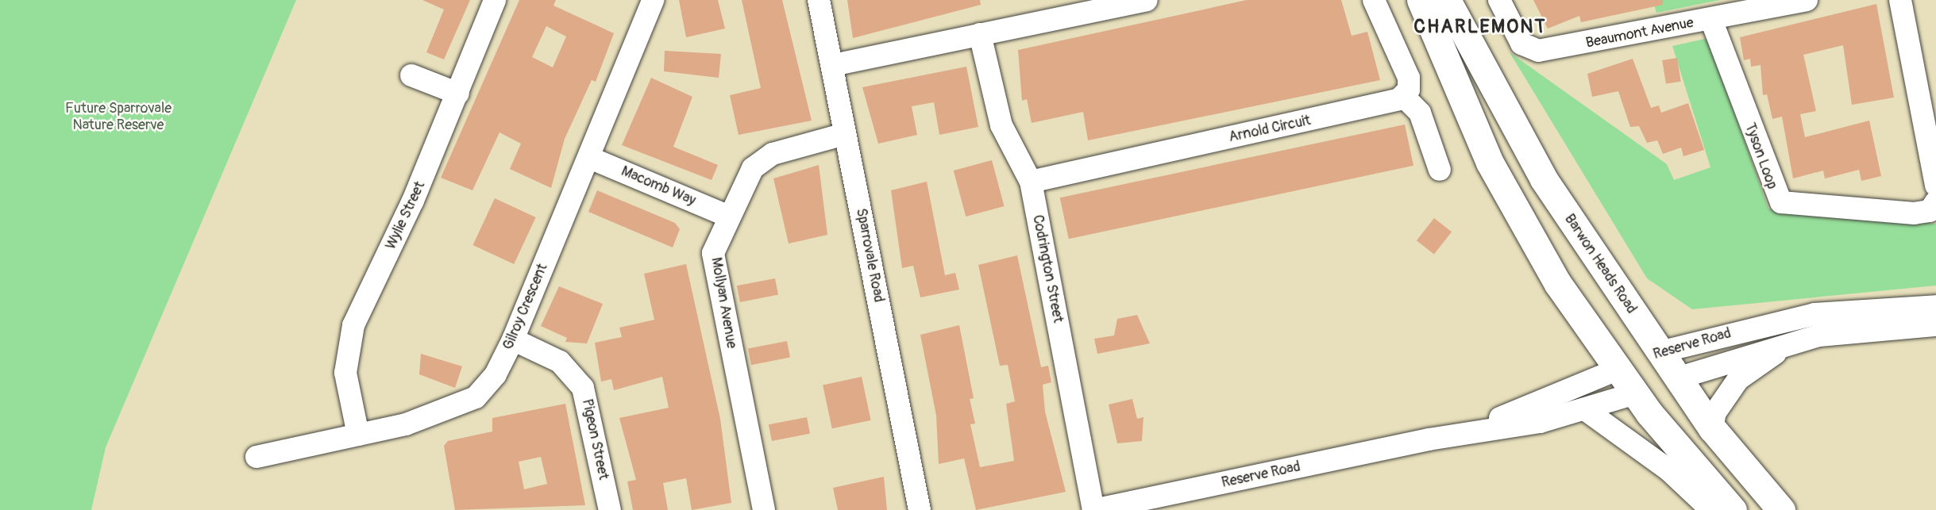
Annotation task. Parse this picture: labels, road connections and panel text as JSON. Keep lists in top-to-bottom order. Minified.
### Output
{"streets":{"main road":["Barwon Heads Road","Reserve Road"],"street":["Beaumont Avenue","Arnold Circuit","Tyson Loop","Macomb Way","Wylie Street","Sparrovale Road","Codrington Street","Mollyan Avenue","Gilroy Crescent","Pigeon Street"]},"crossings":[["Beaumont Avenue","Tyson Loop"],["Arnold Circuit","Codrington Street"],["Macomb Way","Mollyan Avenue"],["Macomb Way","Gilroy Crescent"],["Wylie Street","Gilroy Crescent"],["Sparrovale Road","Mollyan Avenue"],["Barwon Heads Road","Reserve Road"],["Codrington Street","Reserve Road"],["Gilroy Crescent","Pigeon Street"]],"districts":["CHARLEMONT"],"parks":["Future Sparrovale Nature Reserve"]}
